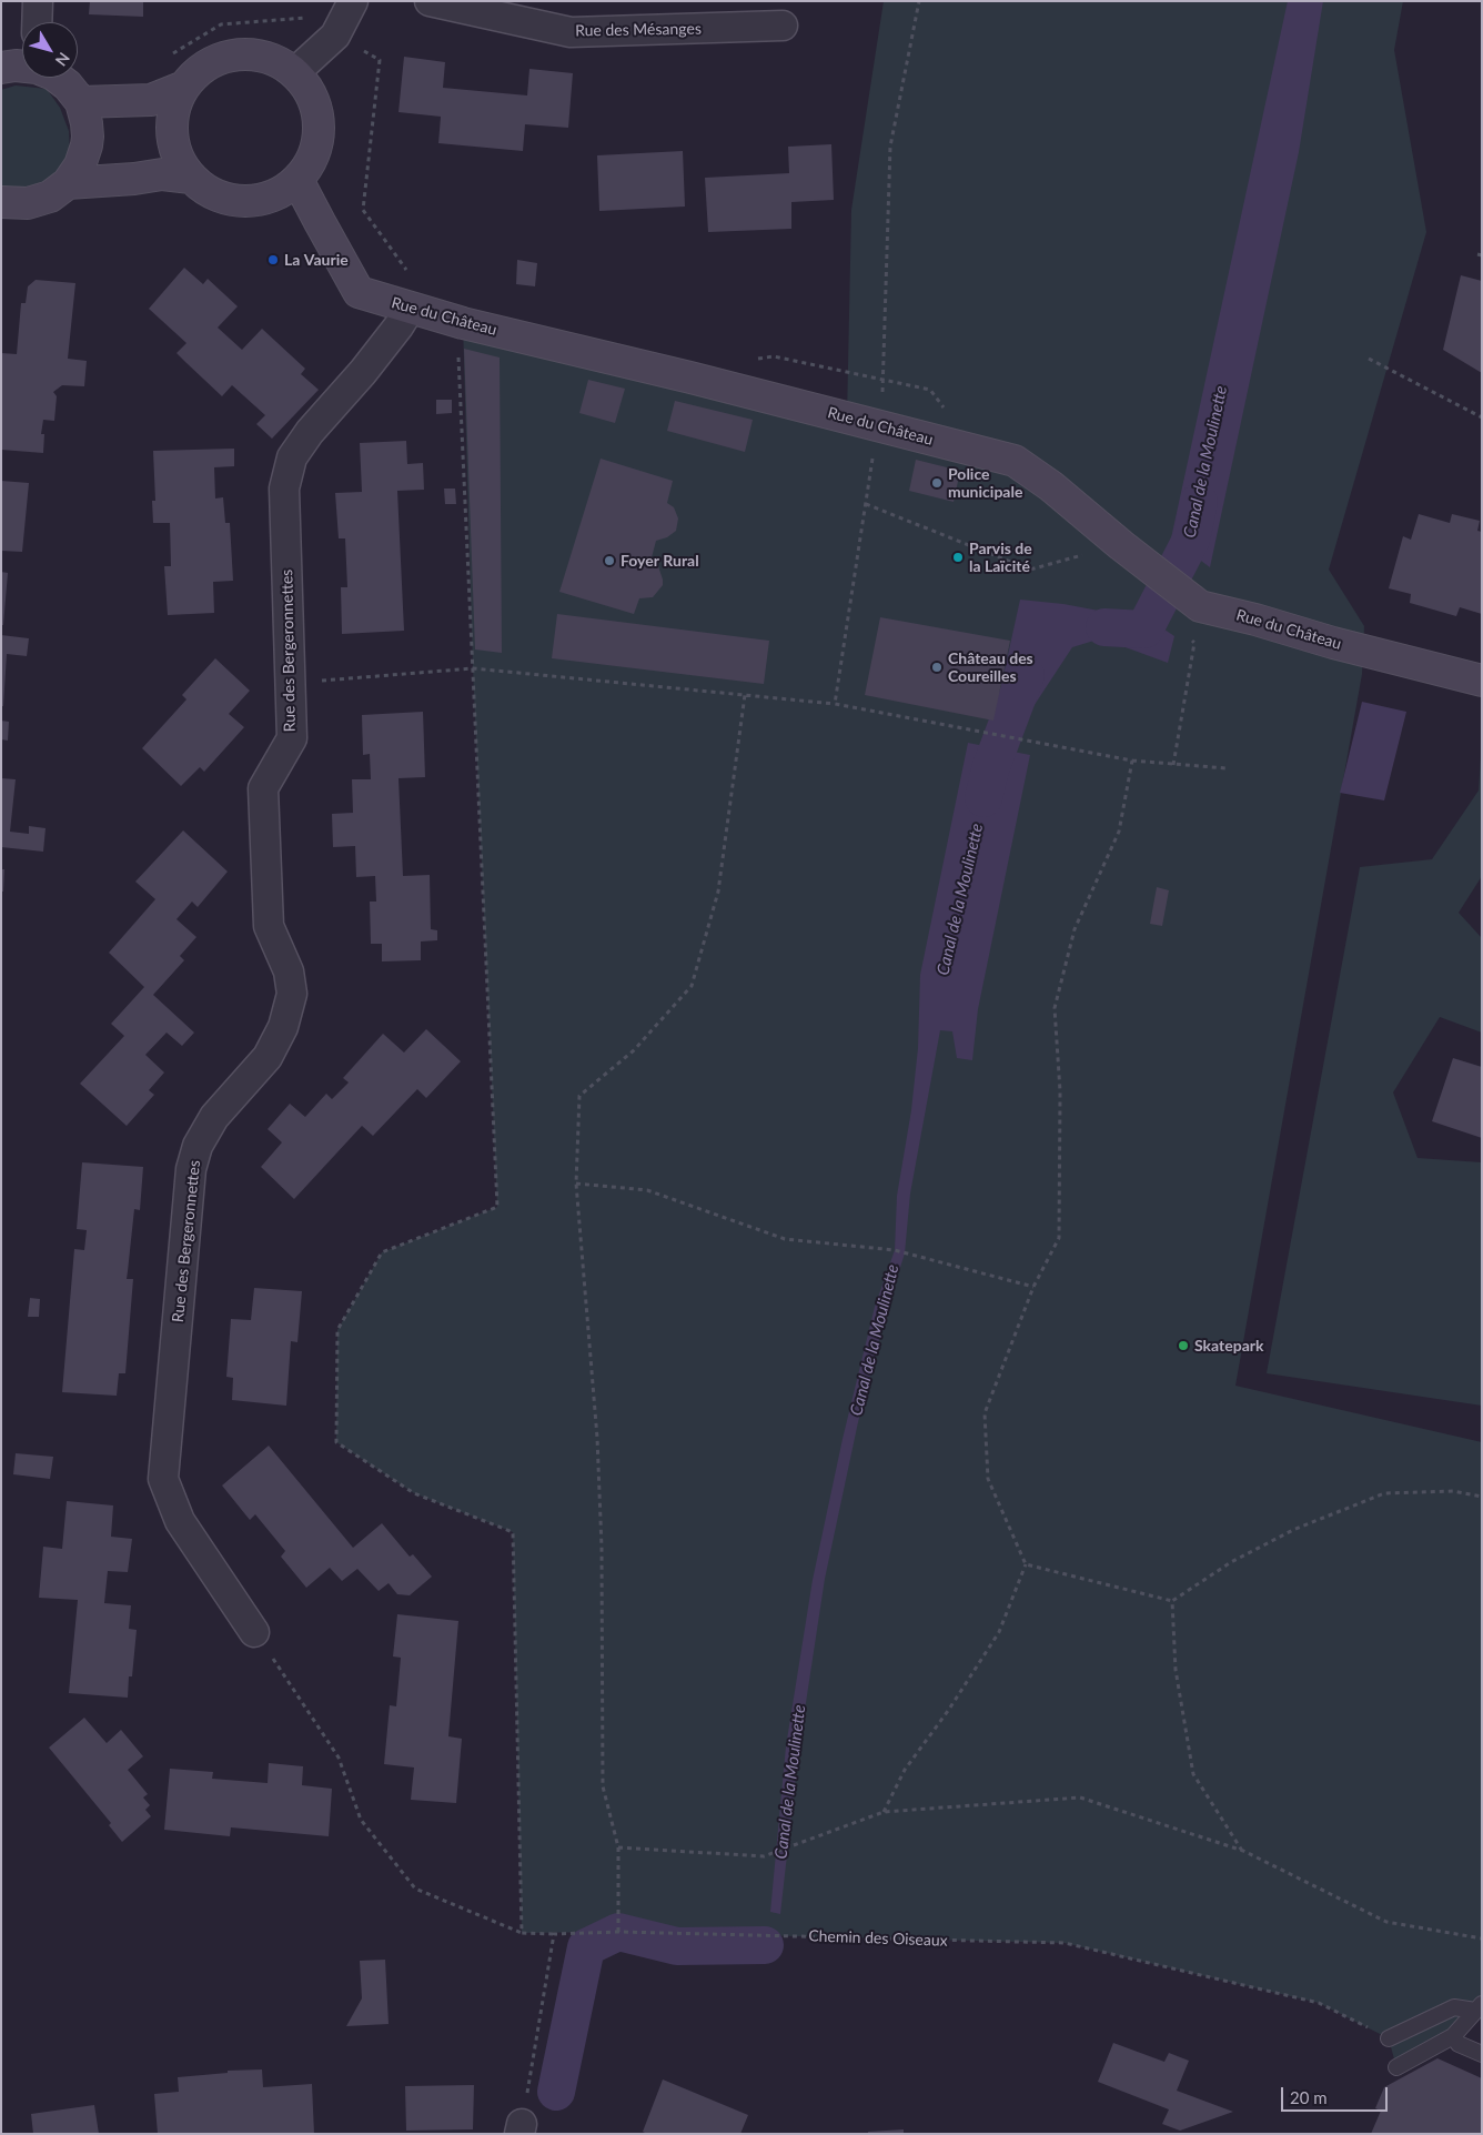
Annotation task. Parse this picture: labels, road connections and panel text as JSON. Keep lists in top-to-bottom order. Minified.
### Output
{"streets":{"street":["Rue des Mésanges","Rue du Château","Rue des Bergeronnettes"],"path":["Chemin des Oiseaux"]},"crossings":[["Rue du Château","Rue des Bergeronnettes"]],"water":["Canal de la Moulinette"],"places":["La Vaurie","Police municipale","Parvis de la Laïcité","Foyer Rural","Château des Coureilles","Skatepark"],"scale_bar":"20 m","north":"bottom right"}
